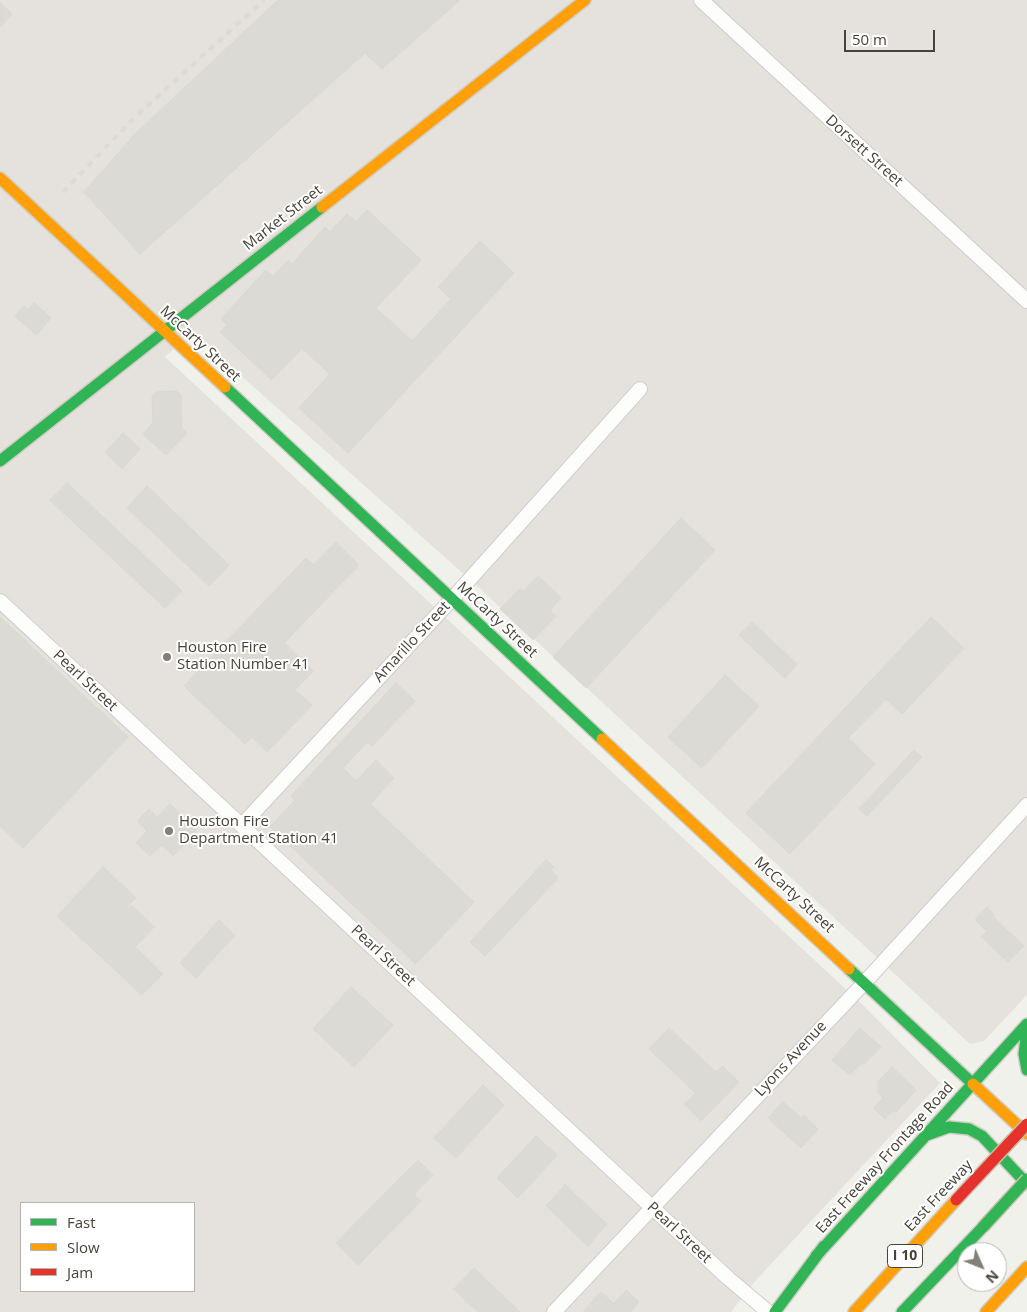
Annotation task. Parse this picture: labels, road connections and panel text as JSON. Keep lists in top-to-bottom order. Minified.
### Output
{"streets":{"main road":["Market Street","McCarty Street","East Freeway Frontage Road","East Freeway","I 10"],"street":["Dorsett Street","Amarillo Street","Pearl Street","Lyons Avenue"]},"crossings":[["Market Street","McCarty Street"],["McCarty Street","Amarillo Street"],["McCarty Street","Lyons Avenue"],["McCarty Street","East Freeway Frontage Road"],["Amarillo Street","Pearl Street"],["Pearl Street","Lyons Avenue"],["Pearl Street","East Freeway Frontage Road"]],"places":["Houston Fire Station Number 41","Houston Fire Department Station 41"],"legend":["Fast","Slow","Jam"],"scale_bar":"50 m","north":"bottom right"}
